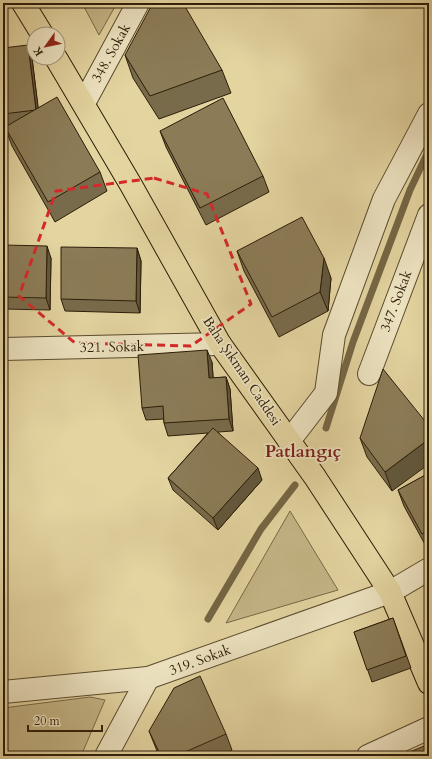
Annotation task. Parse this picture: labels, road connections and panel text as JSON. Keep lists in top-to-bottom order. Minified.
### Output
{"streets":{"main road":["Baha Şıkman Caddesi"],"street":["348. Sokak","347. Sokak","321. Sokak","319. Sokak"]},"crossings":[["348. Sokak","Baha Şıkman Caddesi"],["321. Sokak","Baha Şıkman Caddesi"],["Baha Şıkman Caddesi","319. Sokak"]],"districts":["Patlangıç"],"scale_bar":"20 m","north":"bottom left"}
